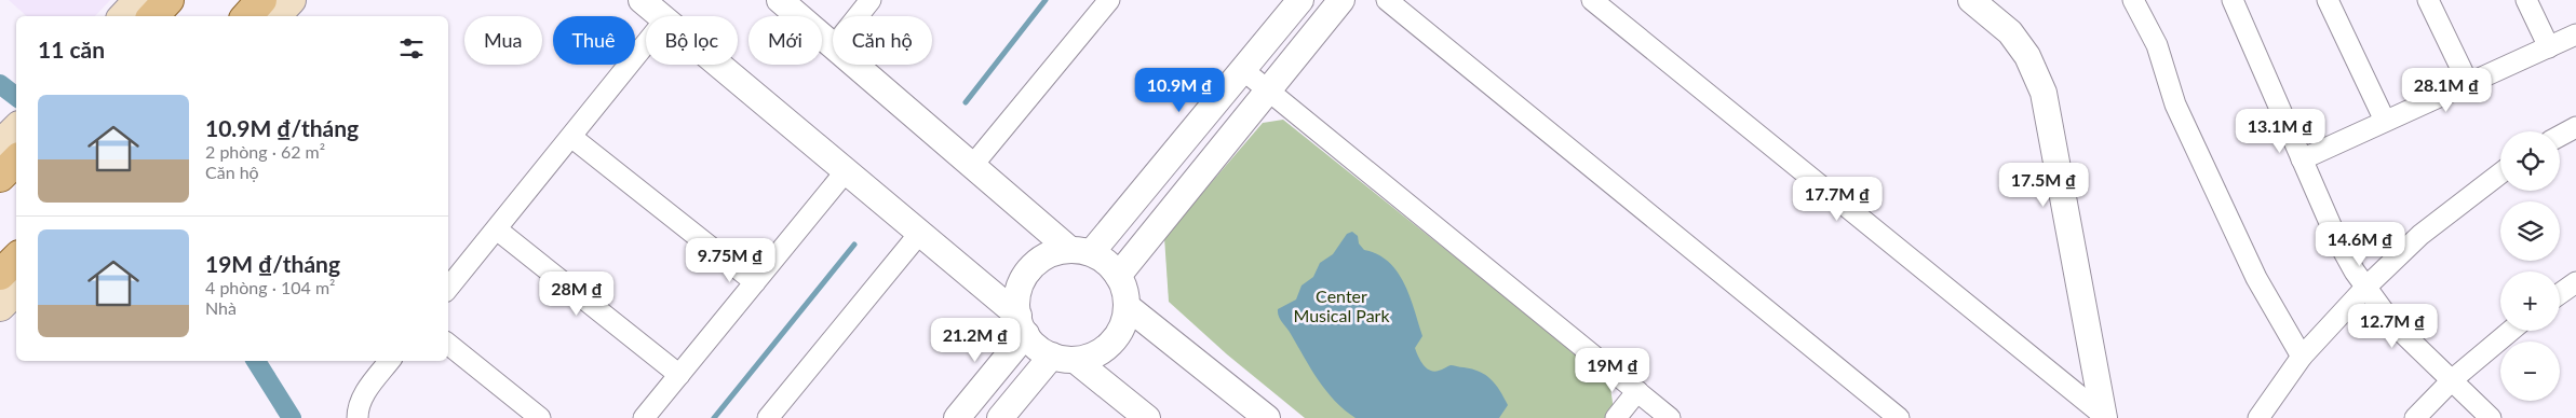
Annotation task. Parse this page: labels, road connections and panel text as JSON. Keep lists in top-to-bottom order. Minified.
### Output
{"parks":["Center Musical Park"],"page":{"chip":["Mua","Thuê","Bộ lọc","Mới","Căn hộ"],"heading":"11 căn","price":["10.9M ₫","28.1M ₫","13.1M ₫","17.5M ₫","17.7M ₫","14.6M ₫","9.75M ₫","28M ₫","12.7M ₫","21.2M ₫","19M ₫"],"list":[{"name":"10.9M ₫/tháng","note":"2 phòng · 62 m² · Căn hộ"},{"name":"19M ₫/tháng","note":"4 phòng · 104 m² · Nhà"}],"map_buttons":["+","−"]}}
